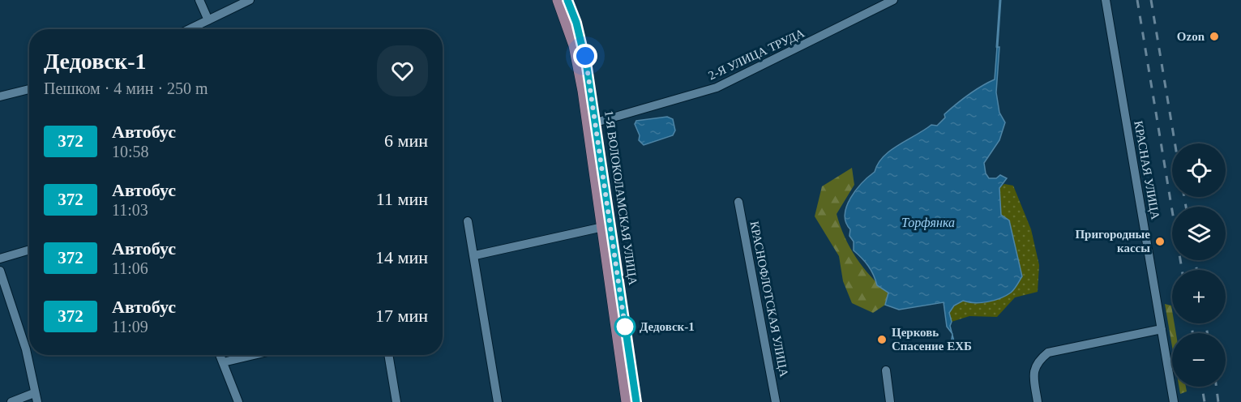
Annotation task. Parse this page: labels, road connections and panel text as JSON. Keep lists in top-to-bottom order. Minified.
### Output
{"streets":{"main road":["1-Я ВОЛОКОЛАМСКАЯ УЛИЦА"],"street":["2-Я УЛИЦА ТРУДА","КРАСНАЯ УЛИЦА","КРАСНОФЛОТСКАЯ УЛИЦА"]},"crossings":[["2-Я УЛИЦА ТРУДА","1-Я ВОЛОКОЛАМСКАЯ УЛИЦА"]],"water":["Торфянка"],"places":["Ozon","Пригородные кассы","Дедовск-1","Церковь Спасение ЕХБ"],"lines":["bus line 372"],"page":{"heading":["Дедовск-1","Пешком · 4 мин · 250 m"],"list":[{"mark":"372","name":"Автобус","note":"10:58","value":"6 мин"},{"mark":"372","name":"Автобус","note":"11:03","value":"11 мин"},{"mark":"372","name":"Автобус","note":"11:06","value":"14 мин"},{"mark":"372","name":"Автобус","note":"11:09","value":"17 мин"}],"map_buttons":["+","−"]}}
